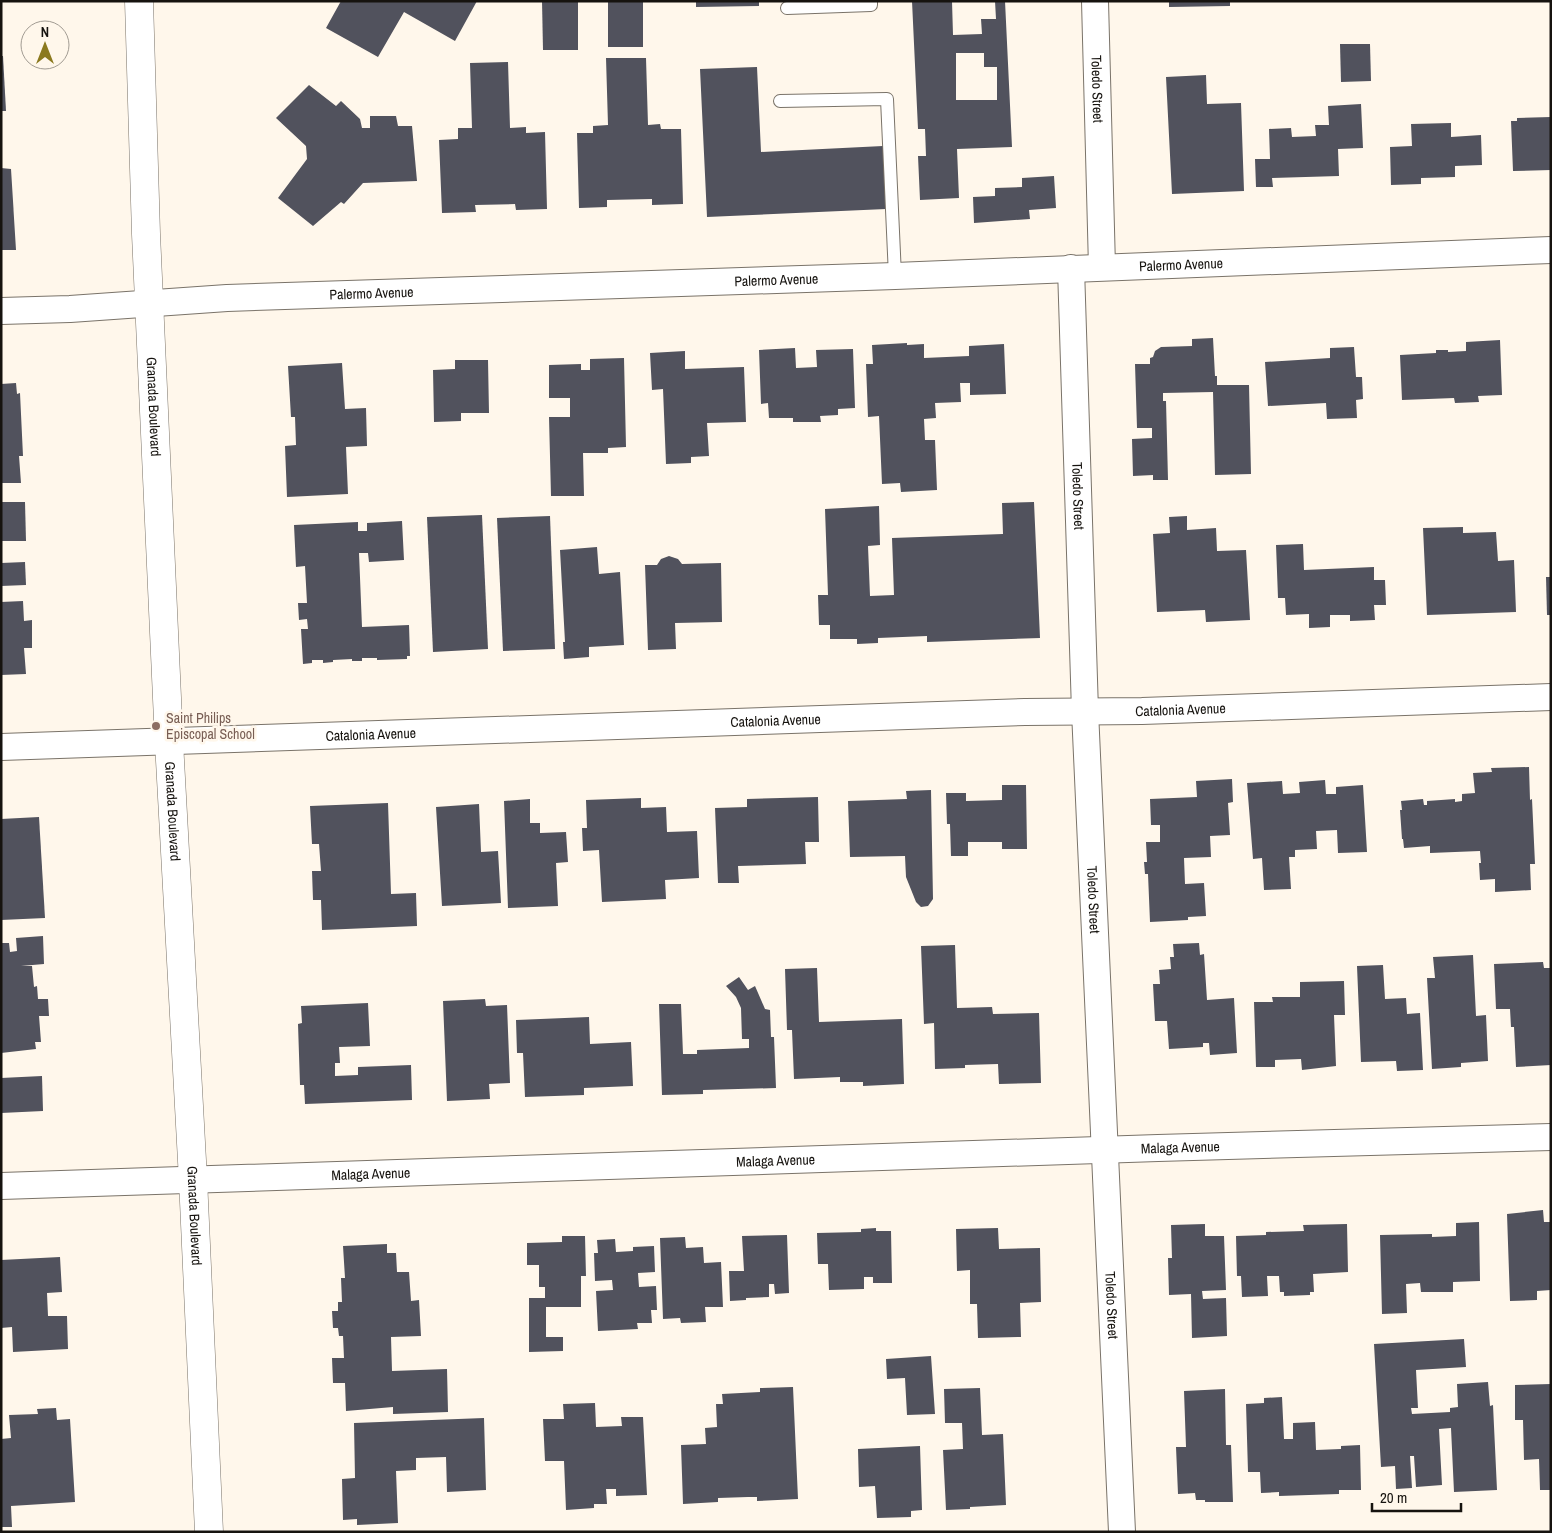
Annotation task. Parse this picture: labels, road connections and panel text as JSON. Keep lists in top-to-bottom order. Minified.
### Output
{"streets":{"street":["Toledo Street","Palermo Avenue","Granada Boulevard","Catalonia Avenue","Malaga Avenue"]},"crossings":[["Toledo Street","Palermo Avenue"],["Toledo Street","Catalonia Avenue"],["Toledo Street","Malaga Avenue"],["Palermo Avenue","Granada Boulevard"],["Granada Boulevard","Catalonia Avenue"],["Granada Boulevard","Malaga Avenue"]],"places":["Saint Philips Episcopal School"],"scale_bar":"20 m","north":"top"}
